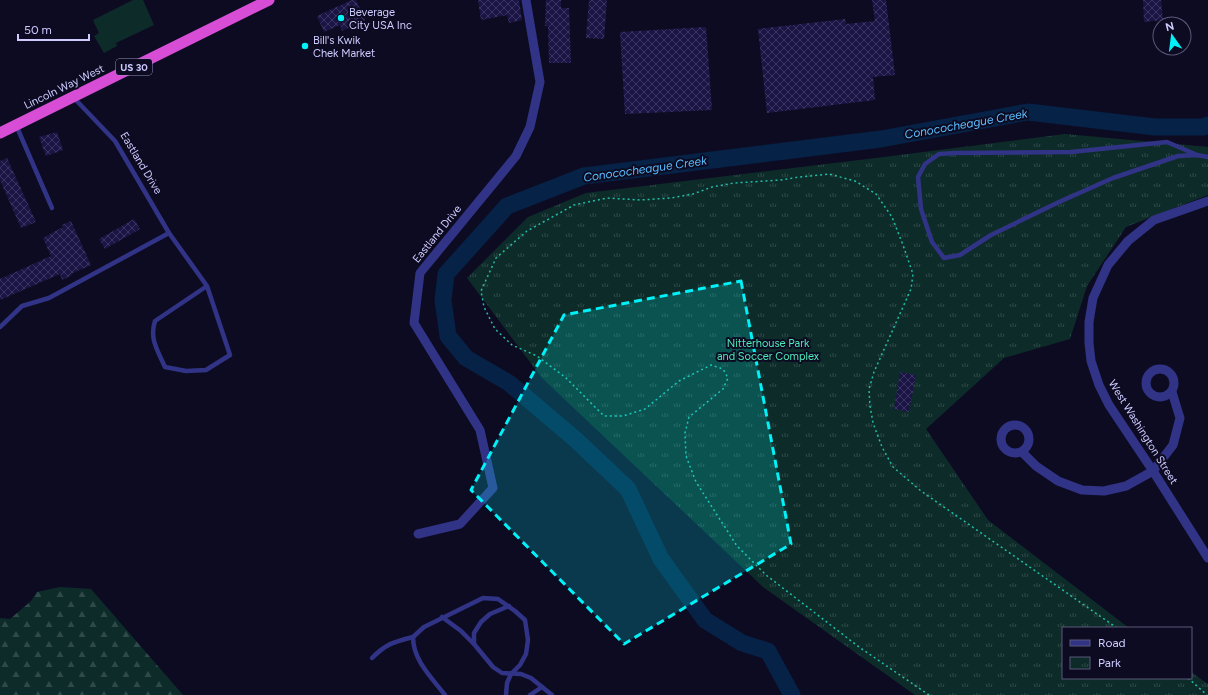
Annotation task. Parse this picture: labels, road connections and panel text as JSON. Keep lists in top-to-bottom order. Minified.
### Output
{"streets":{"highway":["US 30","Lincoln Way West"],"street":["Eastland Drive","West Washington Street"]},"crossings":[["Lincoln Way West","Eastland Drive"]],"water":["Conococheague Creek"],"parks":["Nitterhouse Park and Soccer Complex"],"places":["Beverage City USA Inc","Bill's Kwik Chek Market"],"legend":["Road","Park"],"scale_bar":"50 m","north":"top"}
